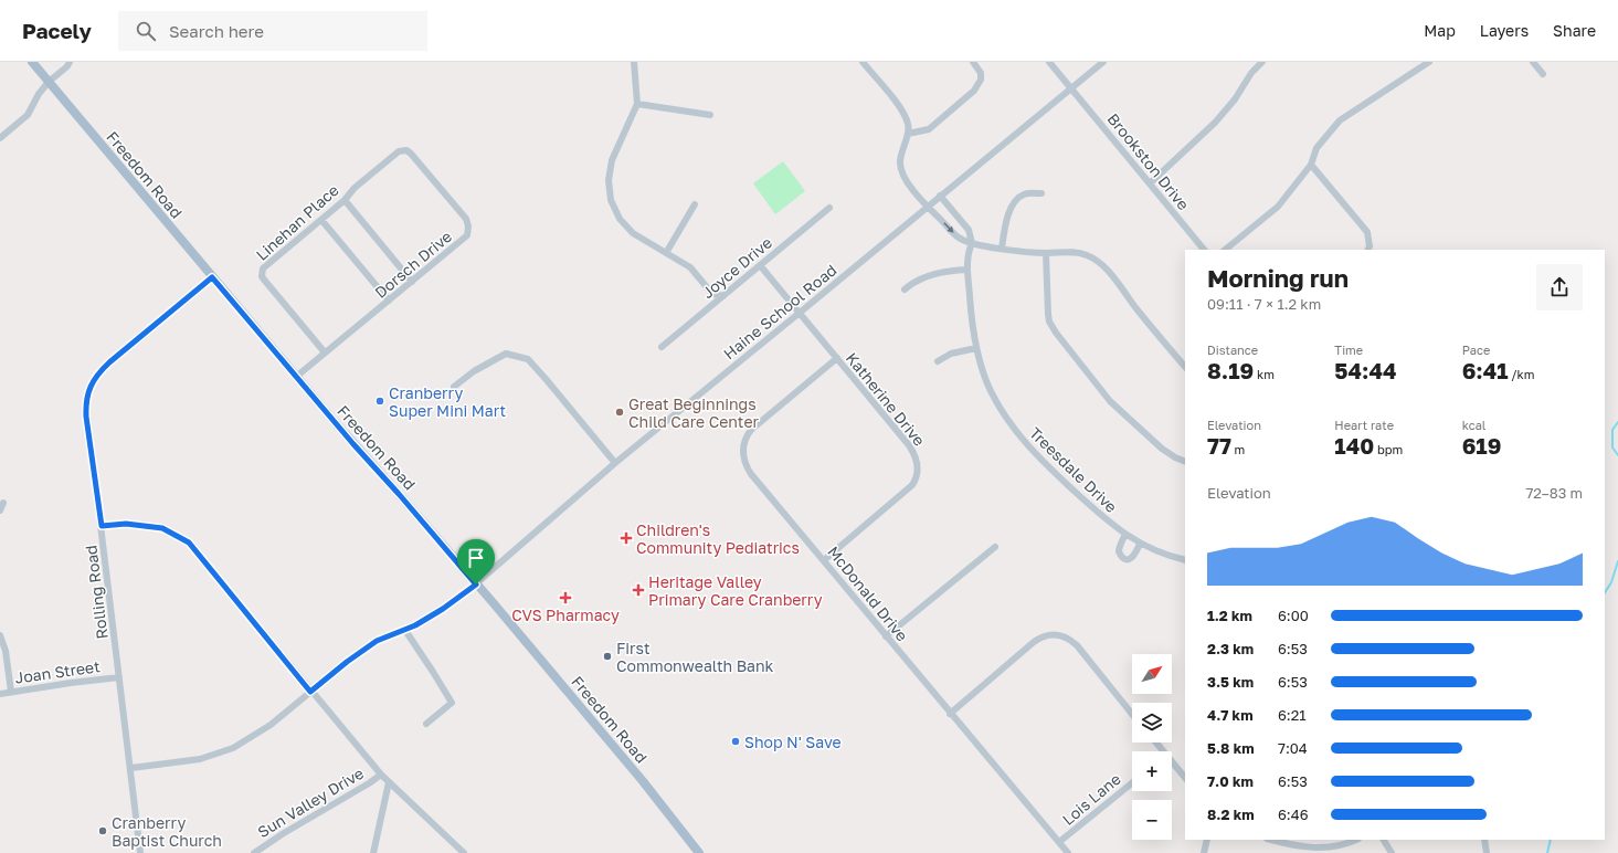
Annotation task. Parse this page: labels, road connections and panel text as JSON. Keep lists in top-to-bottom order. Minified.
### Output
{"streets":{"main road":["Freedom Road"],"street":["Brookston Drive","Linehan Place","Dorsch Drive","Joyce Drive","Haine School Road","Katherine Drive","Treesdale Drive","Rolling Road","McDonald Drive","Joan Street","Lois Lane","Sun Valley Drive"]},"crossings":[["Brookston Drive","Haine School Road"],["Freedom Road","Dorsch Drive"],["Freedom Road","Haine School Road"],["Freedom Road","Rolling Road"],["Linehan Place","Dorsch Drive"],["Joyce Drive","Katherine Drive"],["Haine School Road","Katherine Drive"],["Haine School Road","Rolling Road"],["Katherine Drive","McDonald Drive"],["Rolling Road","Joan Street"],["McDonald Drive","Lois Lane"]],"places":{"other":["Cranberry Super Mini Mart","Great Beginnings Child Care Center","First Commonwealth Bank","Shop N' Save","Cranberry Baptist Church"],"health":["Children's Community Pediatrics","Heritage Valley Primary Care Cranberry","CVS Pharmacy"]},"north":"top right","page":{"header":"Pacely","search":"Search here","nav":["Map","Layers","Share"],"heading":["Morning run","09:11 · 7 × 1.2 km"],"stats":[["Distance","8.19 km"],["Time","54:44"],["Pace","6:41 /km"],["Elevation","77 m"],["Heart rate","140 bpm"],["kcal","619"]],"chart":["Elevation","72–83 m"],"list":[{"name":"1.2 km","note":"6:00"},{"name":"2.3 km","note":"6:53"},{"name":"3.5 km","note":"6:53"},{"name":"4.7 km","note":"6:21"},{"name":"5.8 km","note":"7:04"},{"name":"7.0 km","note":"6:53"},{"name":"8.2 km","note":"6:46"}],"map_buttons":["+","−"]}}
